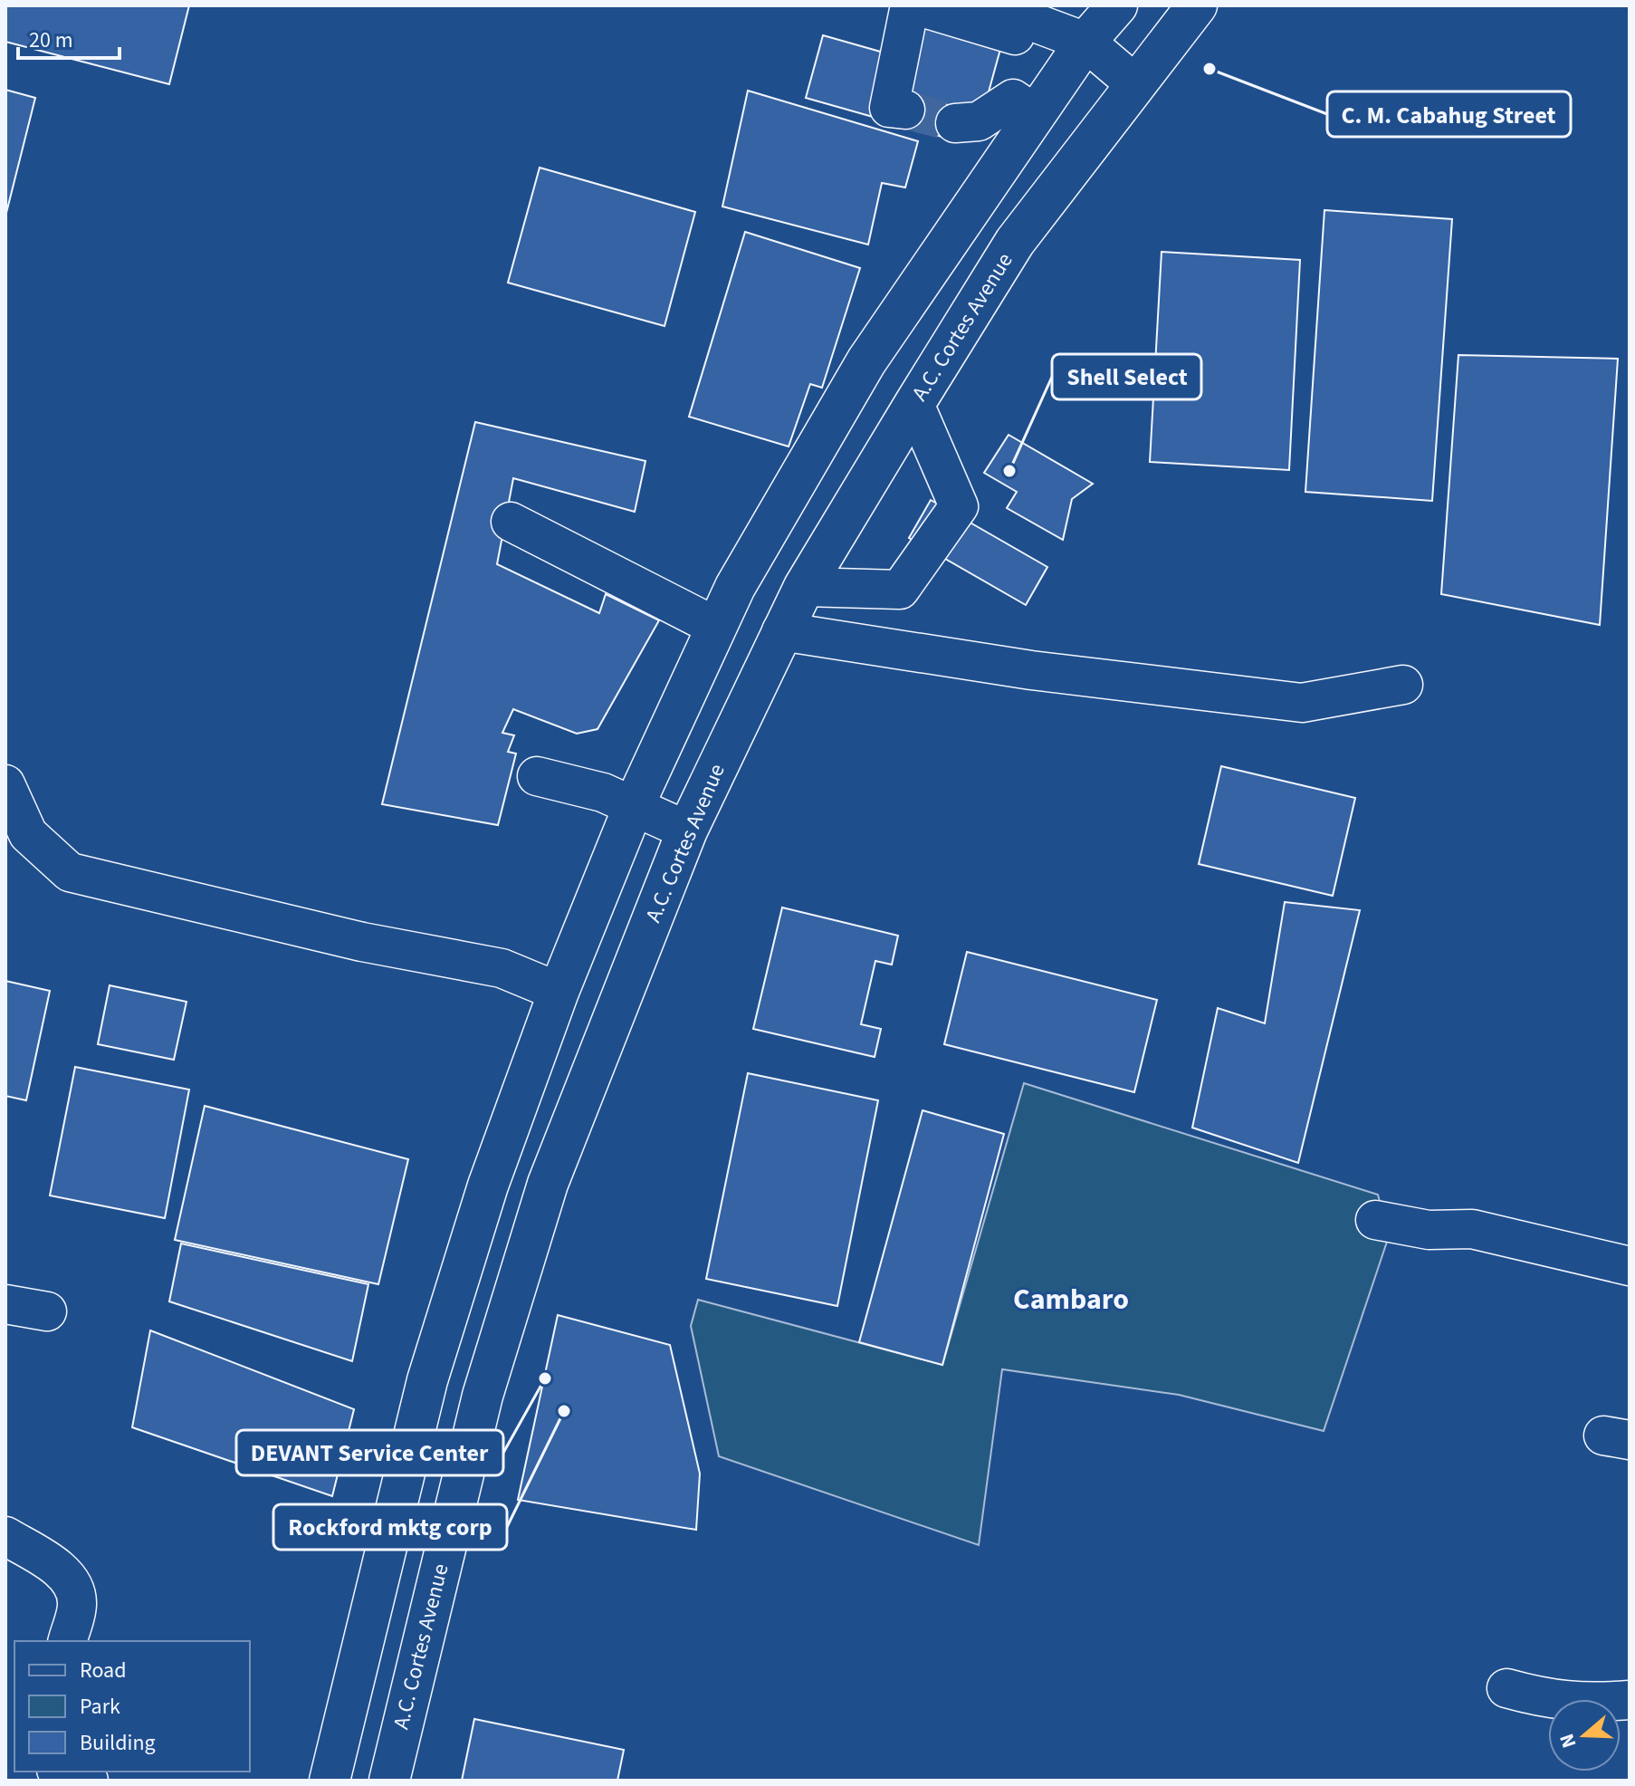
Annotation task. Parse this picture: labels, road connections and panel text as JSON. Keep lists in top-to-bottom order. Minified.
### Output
{"streets":{"main road":["A.C. Cortes Avenue"]},"districts":["Cambaro"],"places":["C. M. Cabahug Street","Shell Select","DEVANT Service Center","Rockford mktg corp"],"legend":["Road","Park","Building"],"scale_bar":"20 m","north":"left"}
